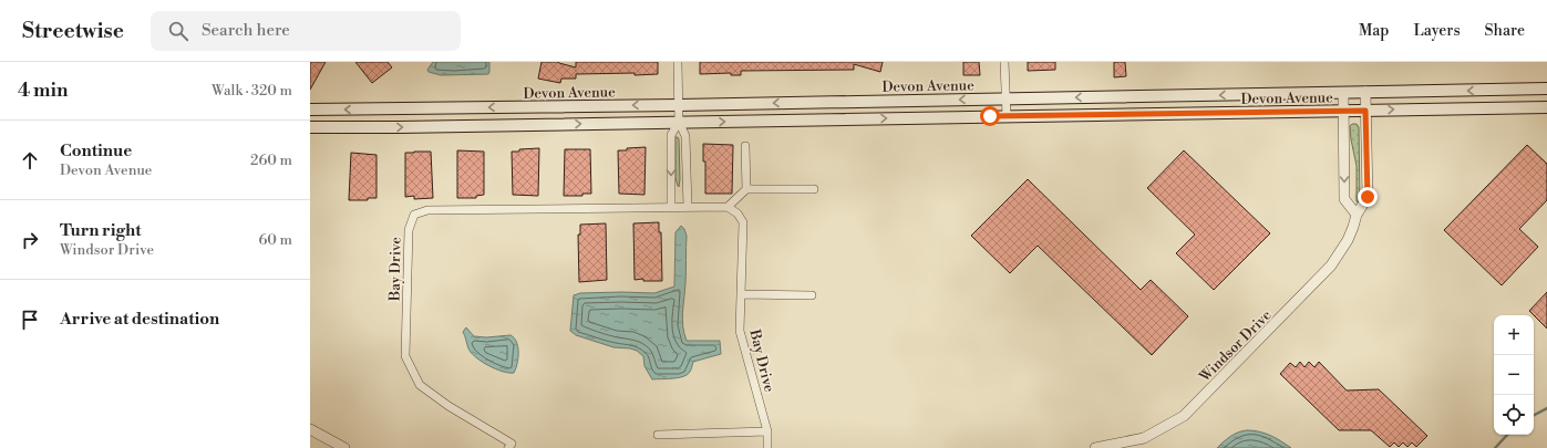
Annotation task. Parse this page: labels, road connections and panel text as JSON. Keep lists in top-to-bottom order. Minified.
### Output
{"streets":{"main road":["Devon Avenue"],"street":["Bay Drive","Windsor Drive"]},"crossings":[["Devon Avenue","Windsor Drive"]],"page":{"header":"Streetwise","search":"Search here","nav":["Map","Layers","Share"],"heading":["4 min","Walk · 320 m"],"list":[["Continue","Devon Avenue","260 m"],["Turn right","Windsor Drive","60 m"],"Arrive at destination"],"map_buttons":["+","−"]}}
